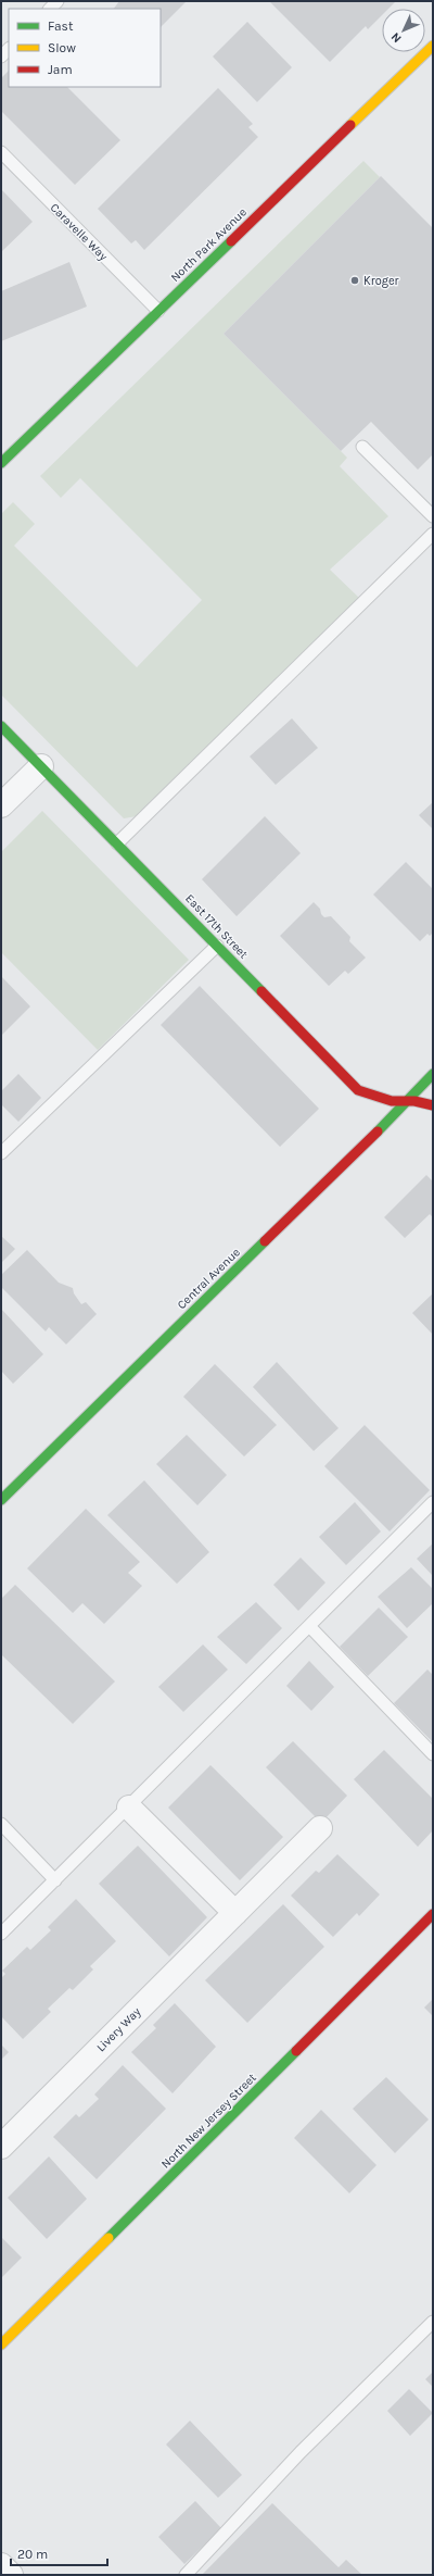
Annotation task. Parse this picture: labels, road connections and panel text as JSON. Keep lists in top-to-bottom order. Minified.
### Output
{"streets":{"street":["North Park Avenue","East 17th Street","Central Avenue","Livery Way","North New Jersey Street"],"lane":["Caravelle Way"]},"crossings":[["Caravelle Way","North Park Avenue"],["East 17th Street","Central Avenue"]],"places":["Kroger"],"legend":["Fast","Slow","Jam"],"scale_bar":"20 m","north":"bottom left"}
